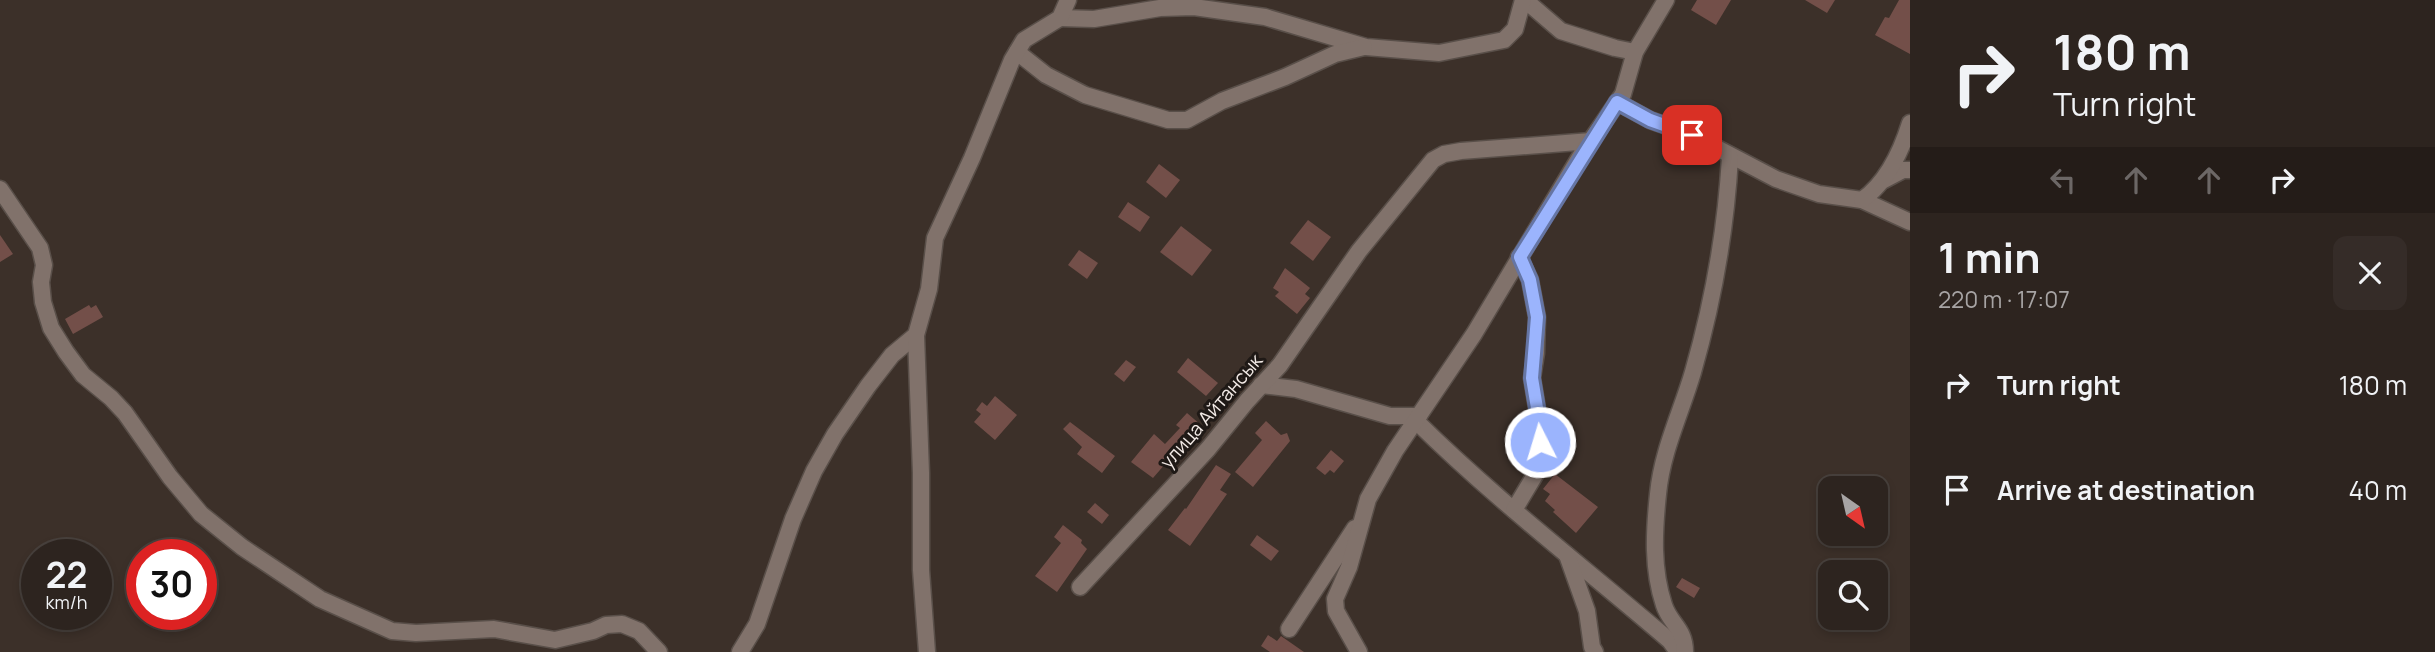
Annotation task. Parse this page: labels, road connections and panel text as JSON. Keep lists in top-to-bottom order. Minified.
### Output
{"streets":{"street":["улица Айтансык"]},"north":"bottom right","page":{"turn":["180 m","Turn right"],"heading":["1 min","220 m · 17:07"],"list":[{"name":"Turn right","value":"180 m"},{"name":"Arrive at destination","value":"40 m"}],"speed":"22 km/h","limit":"30"}}
